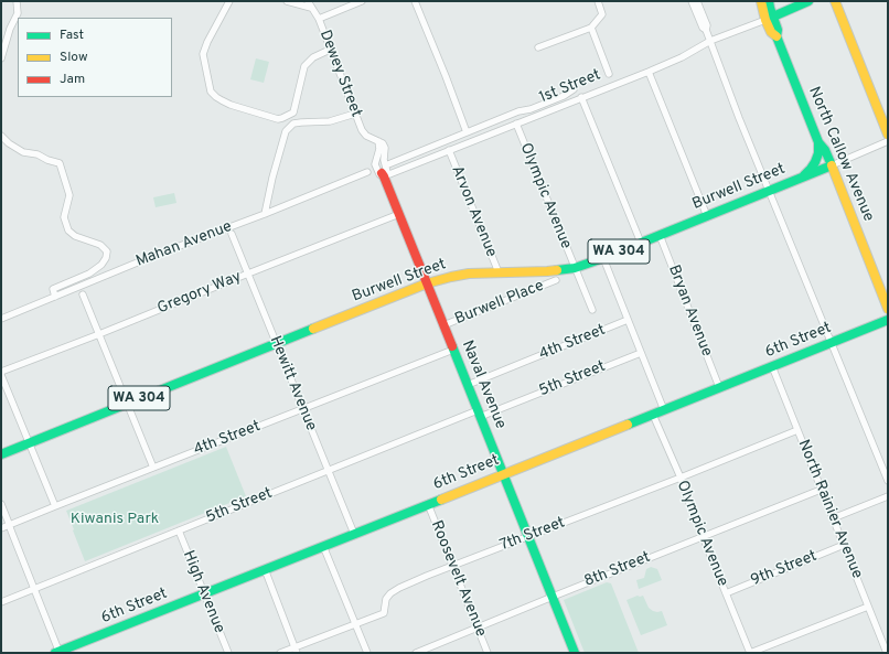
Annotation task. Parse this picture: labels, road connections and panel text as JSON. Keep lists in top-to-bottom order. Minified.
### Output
{"streets":{"main road":["1st Street","North Callow Avenue","Burwell Street","WA 304","6th Street","Naval Avenue"],"street":["Dewey Street","Olympic Avenue","Arvon Avenue","Mahan Avenue","Gregory Way","Burwell Place","Bryan Avenue","4th Street","5th Street","Hewitt Avenue","North Rainier Avenue","7th Street","9th Street","8th Street","Roosevelt Avenue","High Avenue"]},"crossings":[["Dewey Street","1st Street"],["Dewey Street","Naval Avenue"],["1st Street","North Callow Avenue"],["1st Street","Olympic Avenue"],["1st Street","Arvon Avenue"],["1st Street","Naval Avenue"],["North Callow Avenue","Burwell Street"],["North Callow Avenue","WA 304"],["Burwell Street","Olympic Avenue"],["Burwell Street","Arvon Avenue"],["Burwell Street","WA 304"],["Burwell Street","Bryan Avenue"],["Burwell Street","Hewitt Avenue"],["Burwell Street","Naval Avenue"],["Olympic Avenue","6th Street"],["Olympic Avenue","7th Street"],["Olympic Avenue","9th Street"],["Olympic Avenue","8th Street"],["Gregory Way","Hewitt Avenue"],["Gregory Way","Naval Avenue"],["Burwell Place","Naval Avenue"],["Bryan Avenue","6th Street"],["6th Street","Hewitt Avenue"],["6th Street","Naval Avenue"],["6th Street","North Rainier Avenue"],["6th Street","Roosevelt Avenue"],["6th Street","High Avenue"],["4th Street","Hewitt Avenue"],["4th Street","Naval Avenue"],["5th Street","Hewitt Avenue"],["5th Street","Naval Avenue"],["5th Street","High Avenue"],["Naval Avenue","7th Street"],["Naval Avenue","8th Street"],["North Rainier Avenue","7th Street"],["North Rainier Avenue","9th Street"],["North Rainier Avenue","8th Street"],["7th Street","Roosevelt Avenue"],["8th Street","Roosevelt Avenue"]],"parks":["Kiwanis Park"],"legend":["Fast","Slow","Jam"]}
